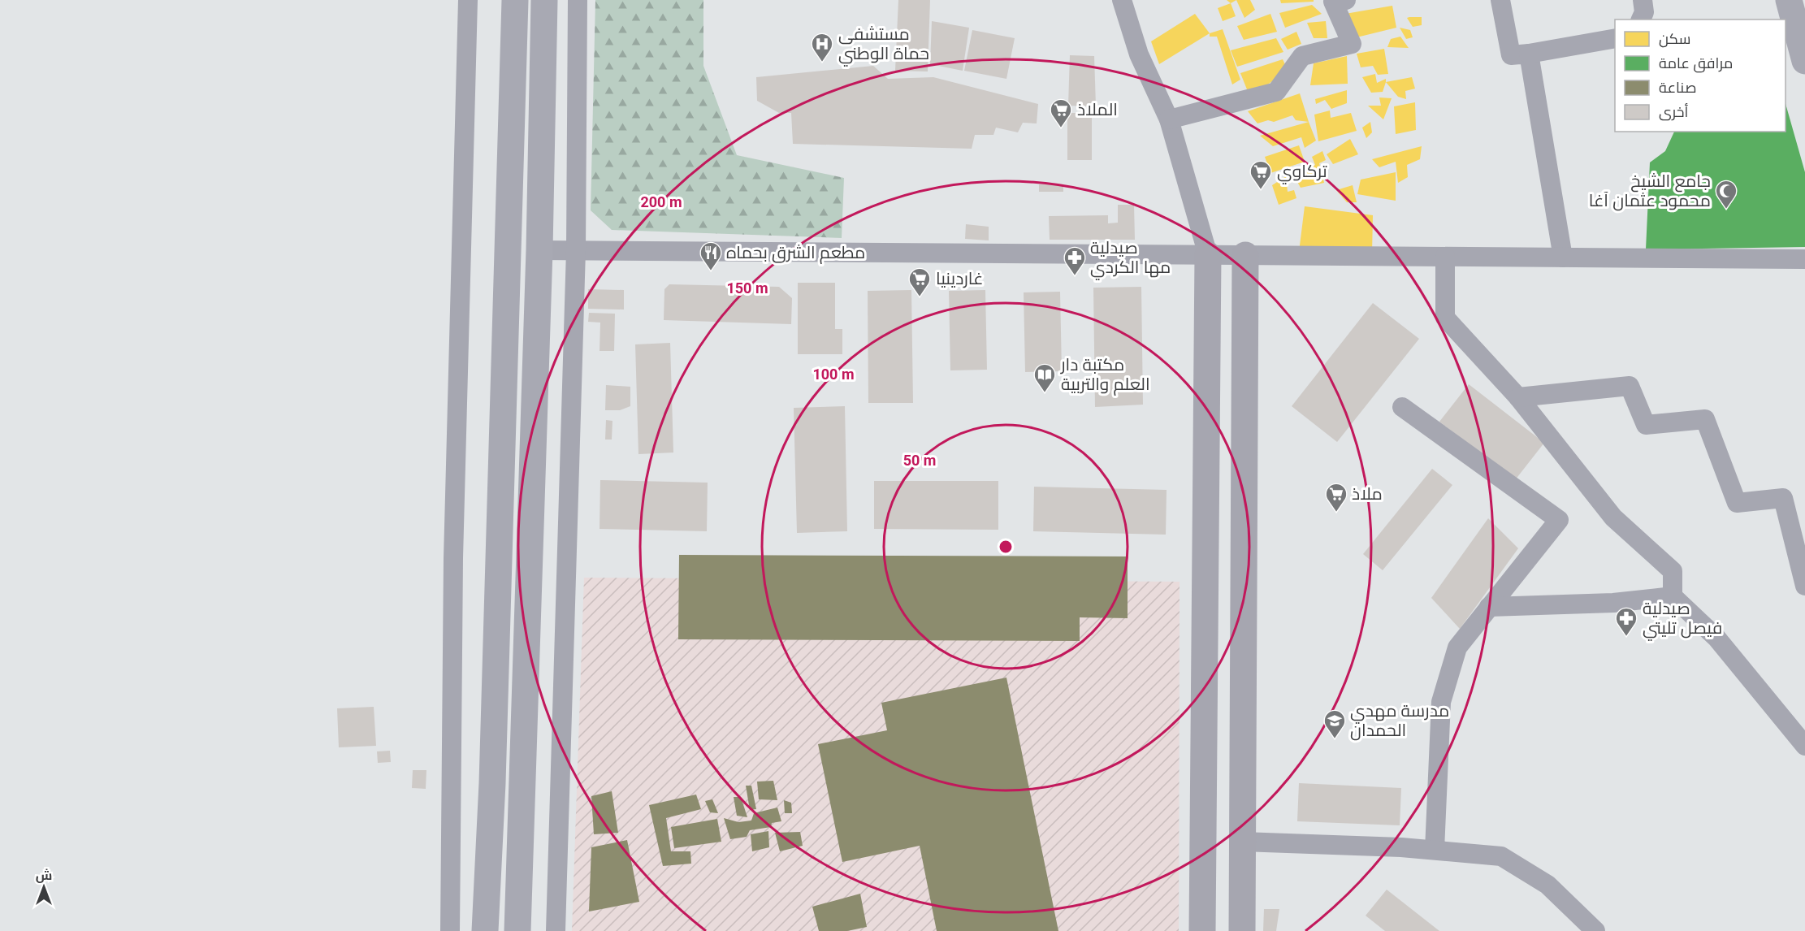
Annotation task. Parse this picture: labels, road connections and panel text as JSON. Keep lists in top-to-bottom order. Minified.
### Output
{"places":{"hospital":["مستشفى حماة الوطني"],"supermarket":["الملاذ","تركاوي","غاردينيا","ملاذ"],"mosque":["جامع الشيخ محمود عثمان آغا"],"restaurant":["مطعم الشرق بحماه"],"pharmacy":["صيدلية مها الكردي","صيدلية فيصل تليتي"],"library":["مكتبة دار العلم والتربية"],"school or university":["مدرسة مهدي الحمدان"]},"legend":["سكن","مرافق عامة","صناعة","أخرى"],"north":"top","rings":["200 m","150 m","100 m","50 m"]}
